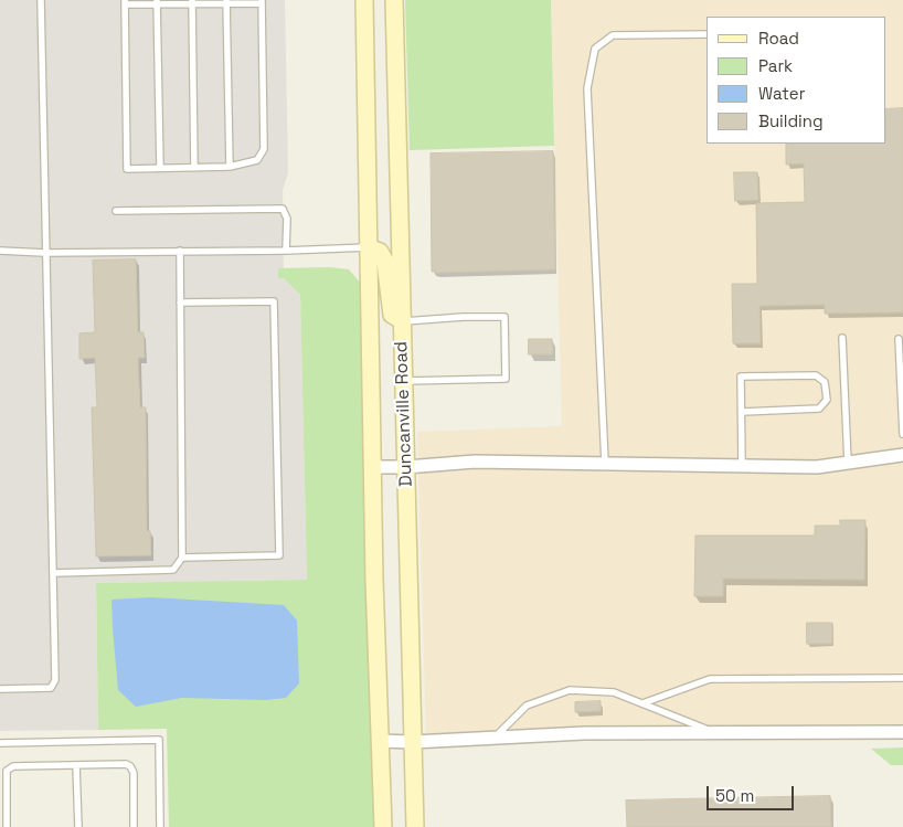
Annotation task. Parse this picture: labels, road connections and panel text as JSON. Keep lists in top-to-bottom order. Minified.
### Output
{"streets":{"main road":["Duncanville Road"]},"legend":["Road","Park","Water","Building"],"scale_bar":"50 m"}
